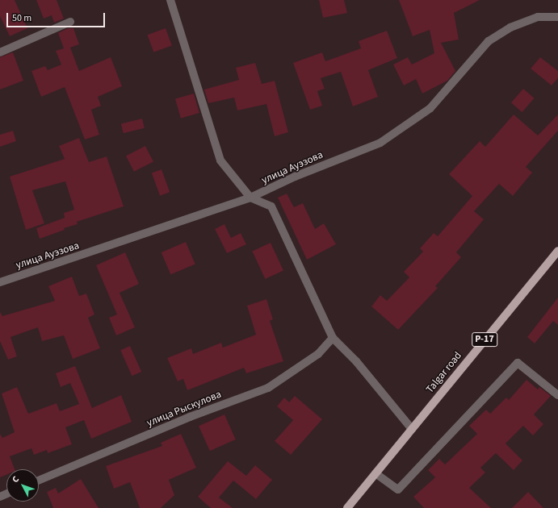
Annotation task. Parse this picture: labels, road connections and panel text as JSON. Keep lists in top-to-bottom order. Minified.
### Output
{"streets":{"main road":["P-17","Talgar road"],"street":["улица Ауэзова","улица Рыскулова"]},"scale_bar":"50 m","north":"top left"}
